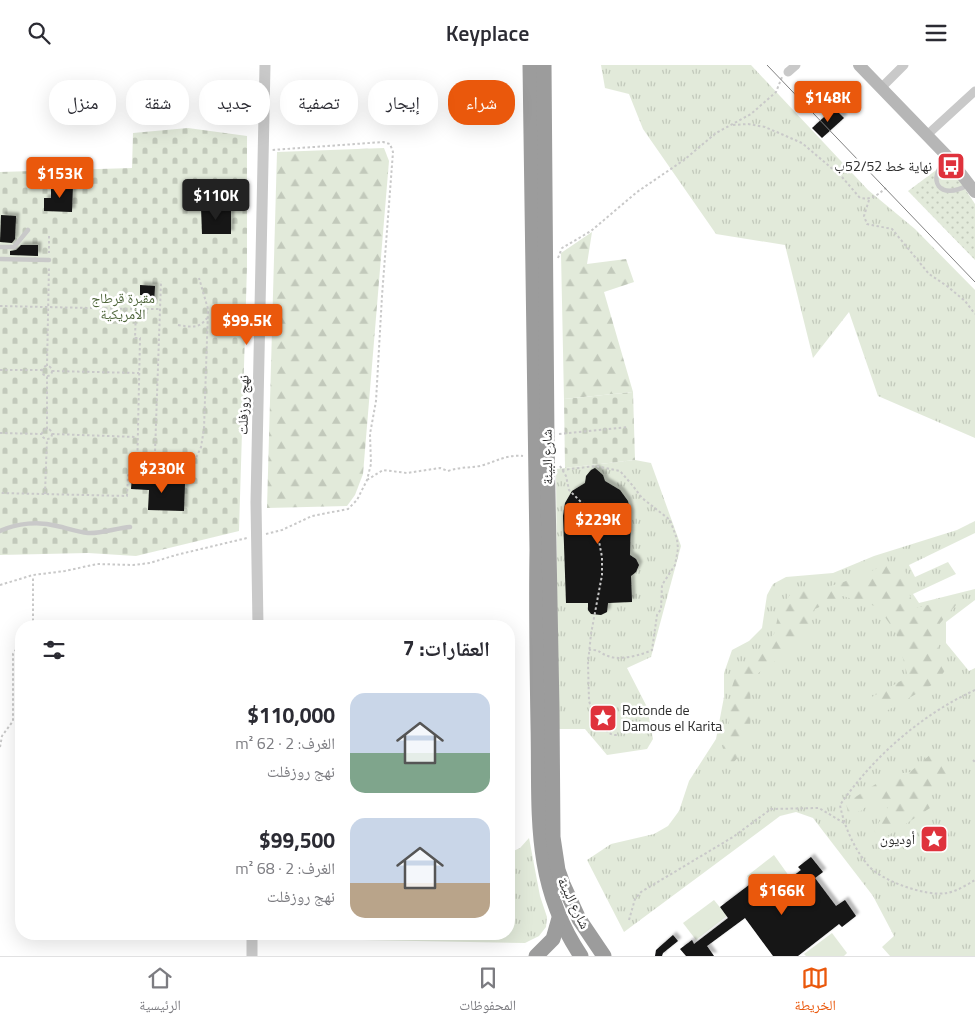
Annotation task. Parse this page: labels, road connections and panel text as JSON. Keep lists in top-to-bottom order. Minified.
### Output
{"streets":{"highway":["شارع البيئة"],"street":["نهج روزفلت"]},"parks":["مقبرة قرطاج الأمريكية"],"places":{"bus stop":["نهاية خط 52/52ب"],"place":["Rotonde de Damous el Karita","أوديون"]},"page":{"header":"Keyplace","chip":["شراء","إيجار","تصفية","جديد","شقة","منزل"],"price":["$148K","$153K","$110K","$99.5K","$230K","$229K","$166K"],"heading":"العقارات: 7","list":[{"name":"$110,000","note":"الغرف: 2 · 62 m² · نهج روزفلت"},{"name":"$99,500","note":"الغرف: 2 · 68 m² · نهج روزفلت"}],"tabs":["الخريطة","المحفوظات","الرئيسية"]}}
